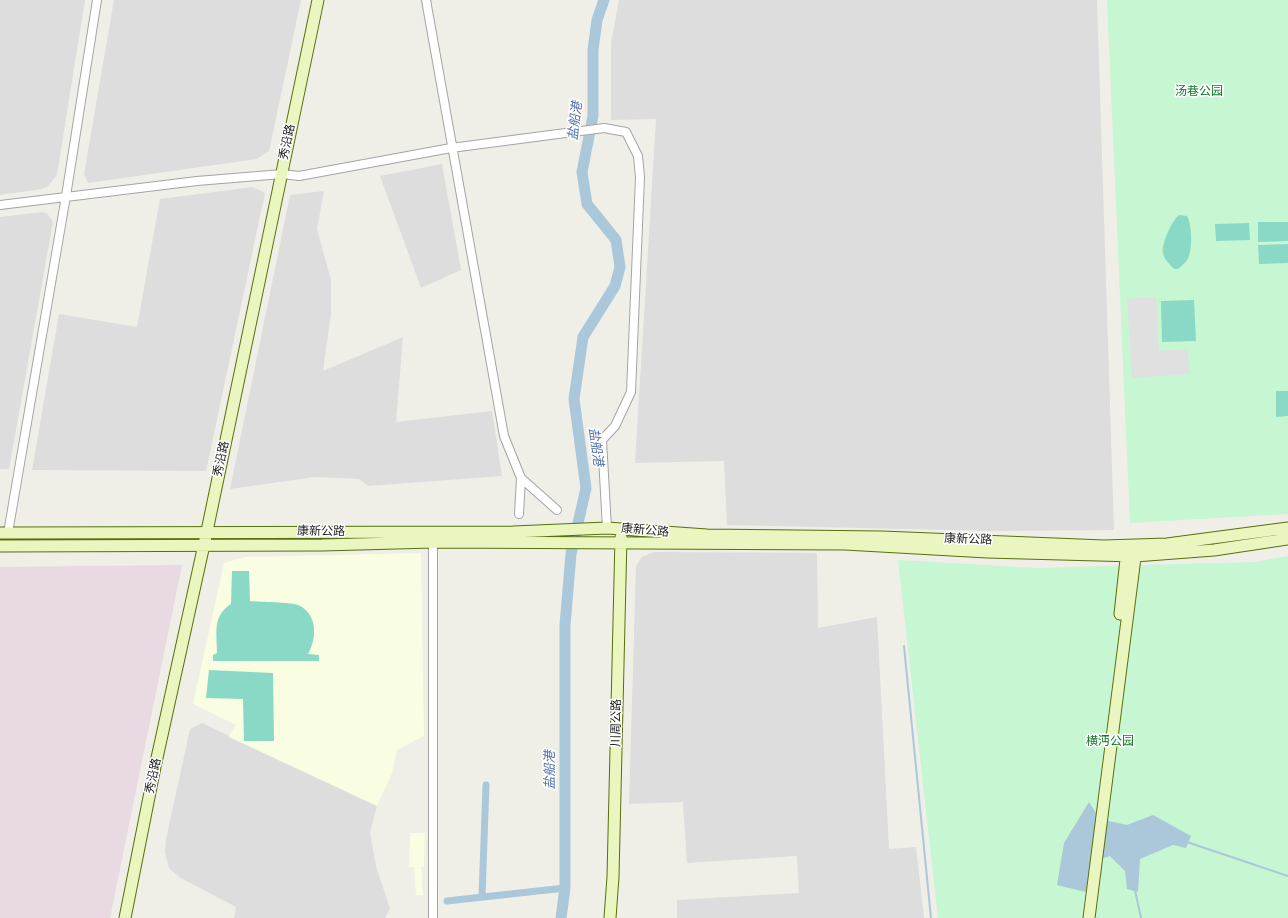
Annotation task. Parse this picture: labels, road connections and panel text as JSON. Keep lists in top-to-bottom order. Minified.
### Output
{"streets":{"main road":["秀沿路","康新公路","川周公路"]},"crossings":[["秀沿路","康新公路"],["康新公路","川周公路"]],"water":["盐船港"],"parks":["汤巷公园","横沔公园"]}
